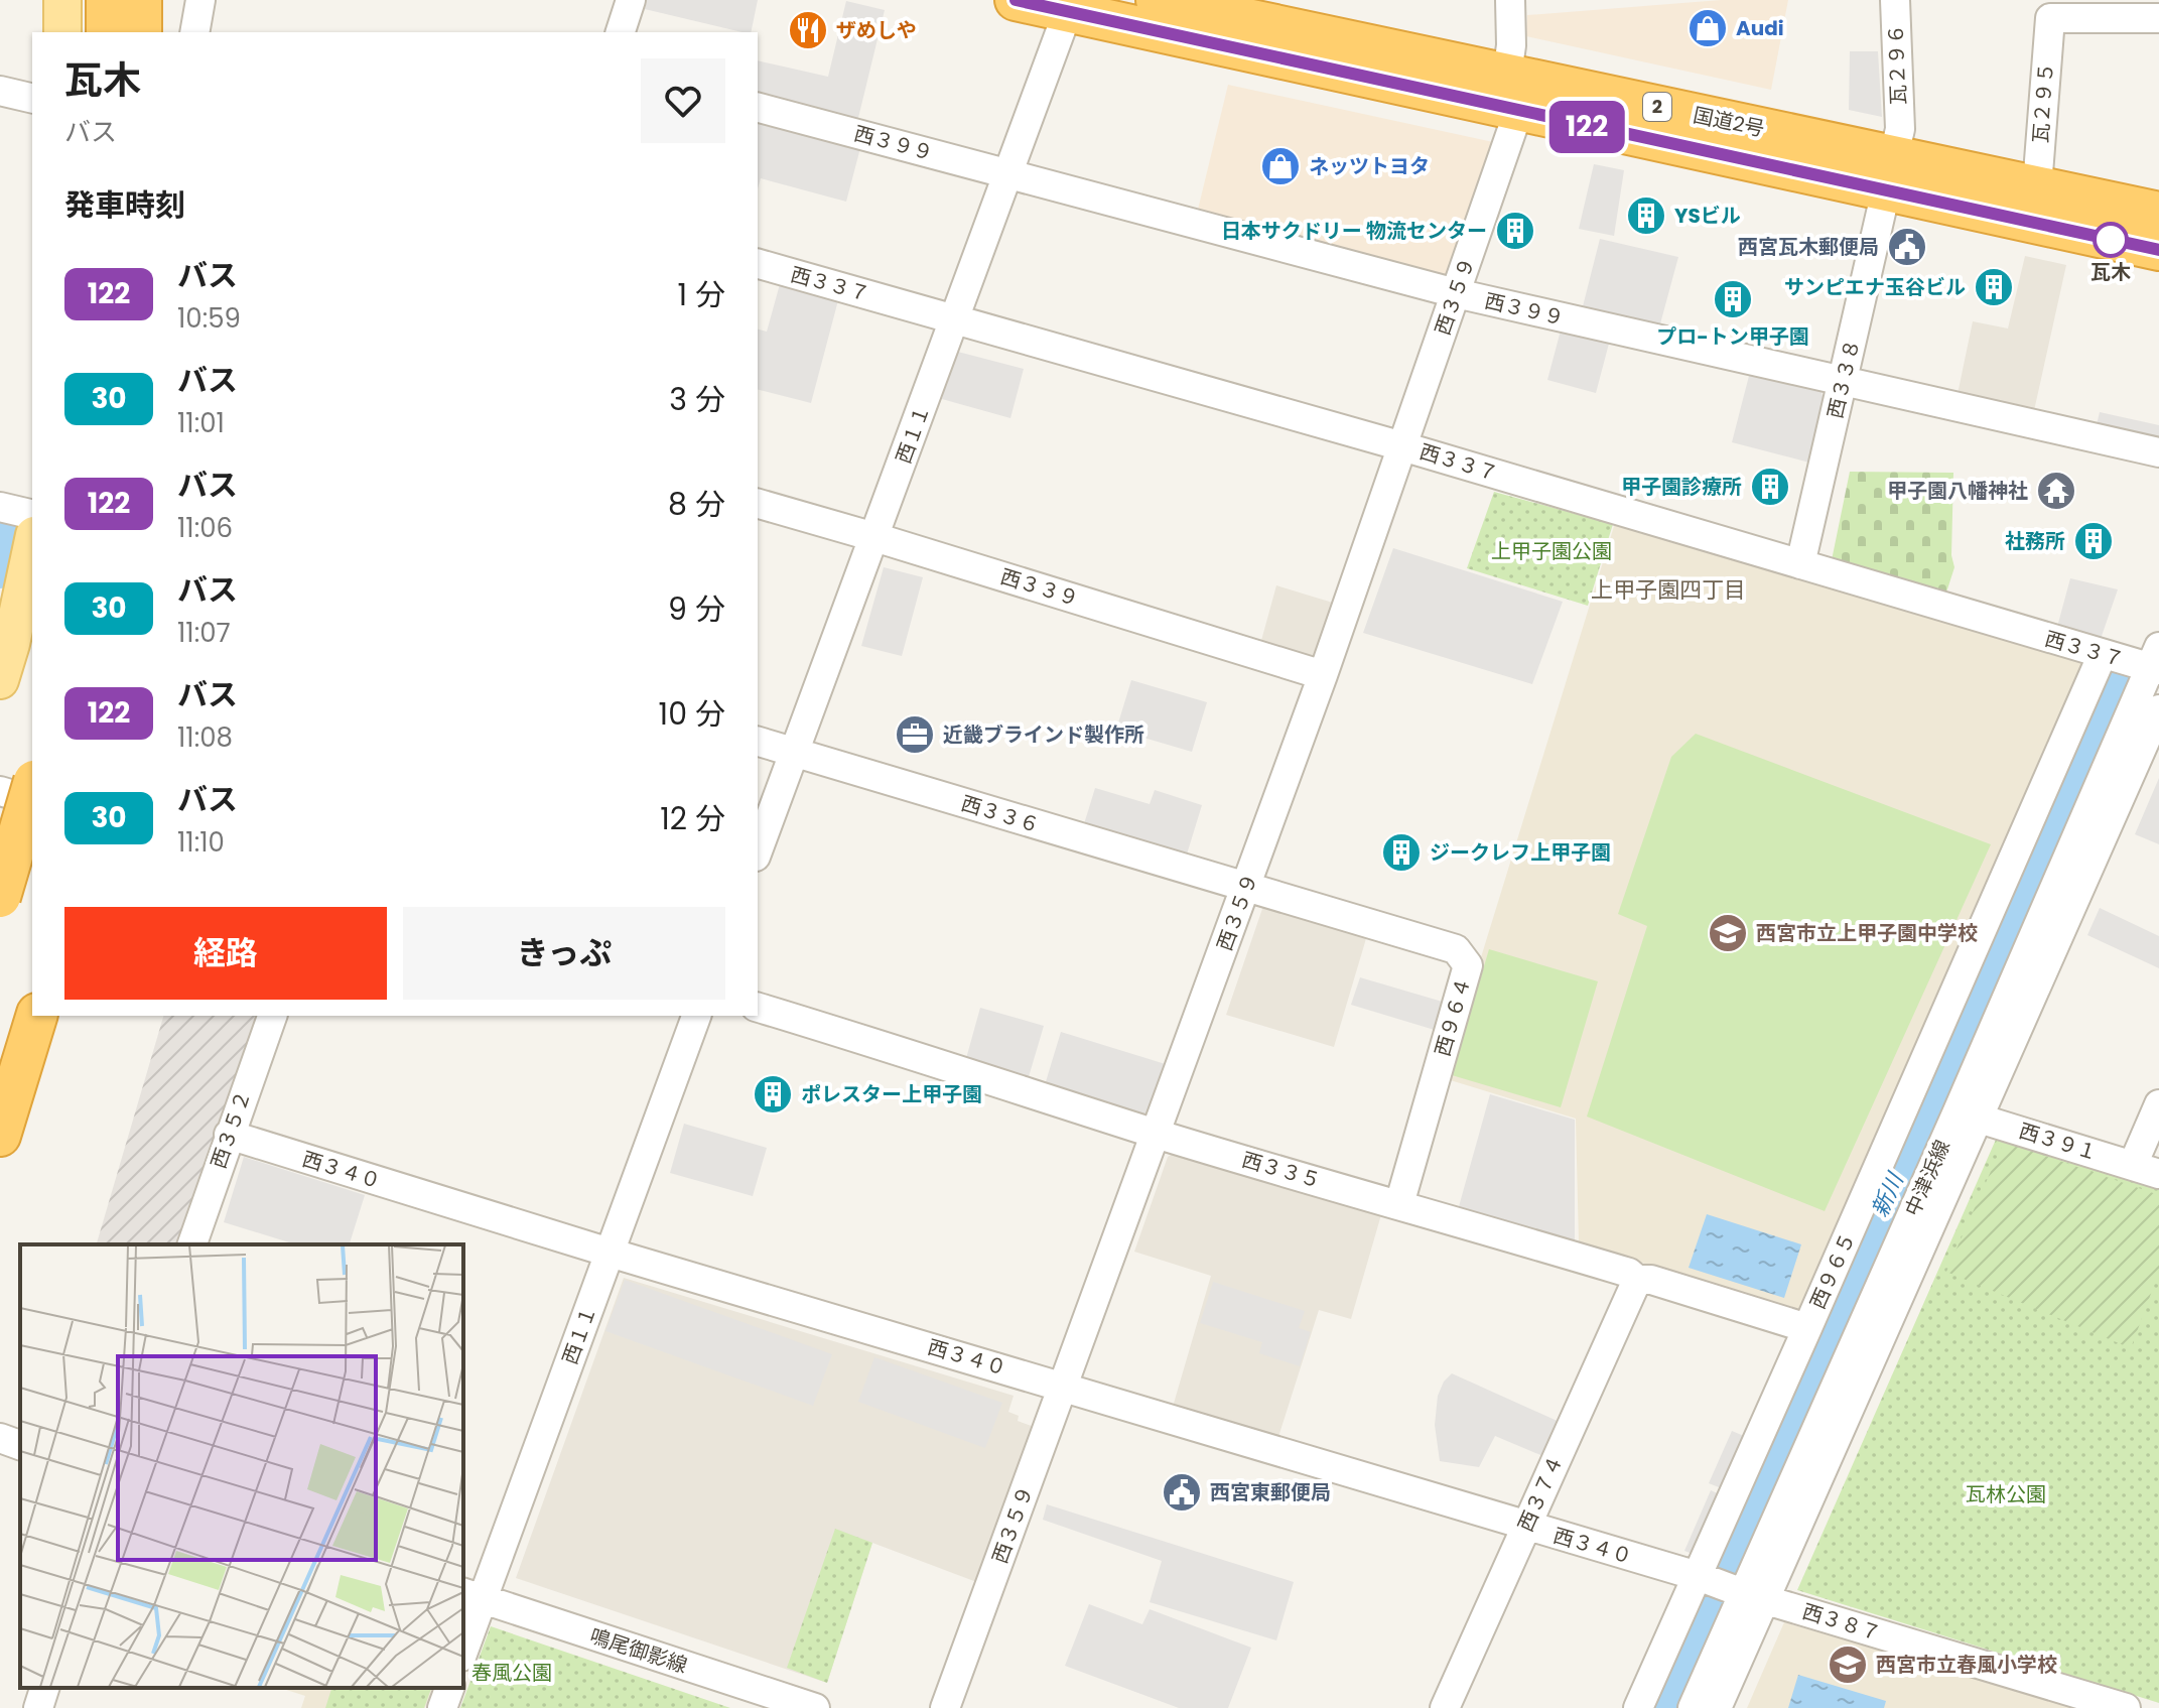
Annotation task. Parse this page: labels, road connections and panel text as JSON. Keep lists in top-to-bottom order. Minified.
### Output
{"streets":{"highway":["2","国道2号"],"street":["瓦２９６","瓦２９５","西３９９","西３３７","西３５９","西３３８","西１１","西３３９","西３３６","西９６４","西３５２","西３９１","西３４０","西３３５","中津浜線","西９６５","西３７４","西３８７","鳴尾御影線"]},"crossings":[["瓦２９６","国道2号"],["瓦２９６","西３３８"],["瓦２９５","国道2号"],["国道2号","西３５９"],["国道2号","西３３８"],["国道2号","西１１"],["西３９９","西３５９"],["西３９９","西３３８"],["西３９９","西１１"],["西３３７","西３５９"],["西３３７","西３３８"],["西３３７","西１１"],["西３３７","中津浜線"],["西３３７","西９６５"],["西３５９","西３３９"],["西３５９","西３３６"],["西３５９","西９６４"],["西３５９","西３４０"],["西３５９","西３３５"],["西１１","西３３９"],["西１１","西３３６"],["西１１","西３４０"],["西１１","鳴尾御影線"],["西３３６","西９６４"],["西９６４","西３３５"],["西３５２","西３４０"],["西３９１","中津浜線"],["西３４０","中津浜線"],["西３４０","西９６５"],["西３４０","西３７４"],["西３４０","西３８７"],["西３３５","西９６５"],["西３３５","西３７４"],["中津浜線","西９６５"],["中津浜線","西３８７"],["西９６５","西３８７"]],"districts":["上甲子園四丁目"],"water":["新川"],"parks":["上甲子園公園","瓦林公園","春風公園"],"places":{"shop":["Audi","ネッツトヨタ"],"restaurant":["ザめしや"],"building":["YSビル","日本サクドリー 物流センター","サンピエナ玉谷ビル","プロ-トン甲子園","甲子園診療所","社務所","ジークレフ上甲子園","ポレスター上甲子園"],"other":["瓦木"],"public building":["西宮瓦木郵便局","西宮東郵便局"],"temple":["甲子園八幡神社"],"office":["近畿ブラインド製作所"],"school or university":["西宮市立上甲子園中学校","西宮市立春風小学校"]},"lines":["bus line 122"],"page":{"on_map":"122","heading":[["瓦木","バス"],"発車時刻"],"list":[{"mark":"122","name":"バス","note":"10:59","value":"1 分"},{"mark":"30","name":"バス","note":"11:01","value":"3 分"},{"mark":"122","name":"バス","note":"11:06","value":"8 分"},{"mark":"30","name":"バス","note":"11:07","value":"9 分"},{"mark":"122","name":"バス","note":"11:08","value":"10 分"},{"mark":"30","name":"バス","note":"11:10","value":"12 分"}],"buttons":["経路","きっぷ"]}}
